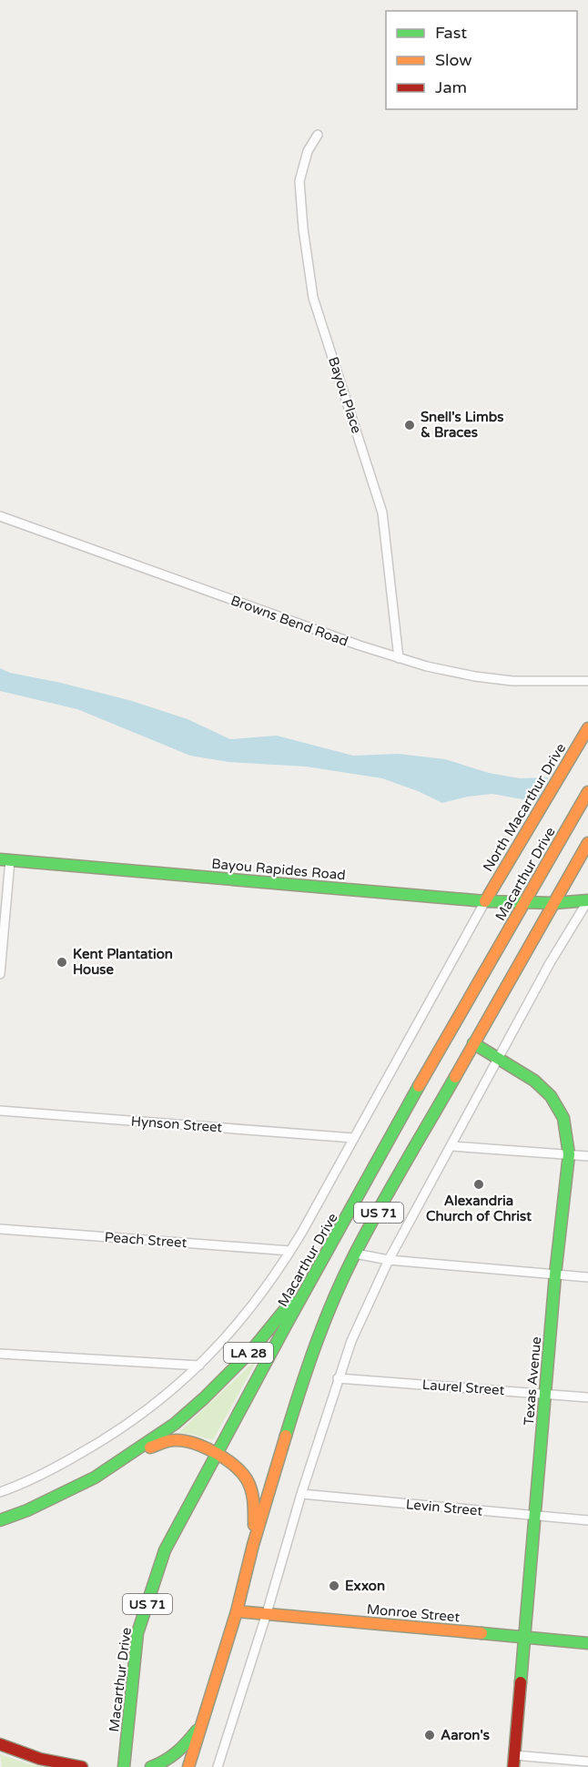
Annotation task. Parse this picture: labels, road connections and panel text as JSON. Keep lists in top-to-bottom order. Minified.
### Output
{"streets":{"main road":["North Macarthur Drive","Bayou Rapides Road","Macarthur Drive","US 71","LA 28","Texas Avenue","Monroe Street"],"street":["Bayou Place","Browns Bend Road","Hynson Street","Peach Street","Laurel Street","Levin Street"]},"crossings":[["Bayou Place","Browns Bend Road"],["North Macarthur Drive","Bayou Rapides Road"],["North Macarthur Drive","Macarthur Drive"],["Bayou Rapides Road","Macarthur Drive"],["Macarthur Drive","Hynson Street"],["Macarthur Drive","Peach Street"],["Macarthur Drive","LA 28"],["Macarthur Drive","Texas Avenue"],["Macarthur Drive","Monroe Street"],["Texas Avenue","Laurel Street"],["Texas Avenue","Levin Street"],["Texas Avenue","Monroe Street"]],"places":["Snell's Limbs & Braces","Kent Plantation House","Alexandria Church of Christ","Exxon","Aaron's"],"legend":["Fast","Slow","Jam"]}
